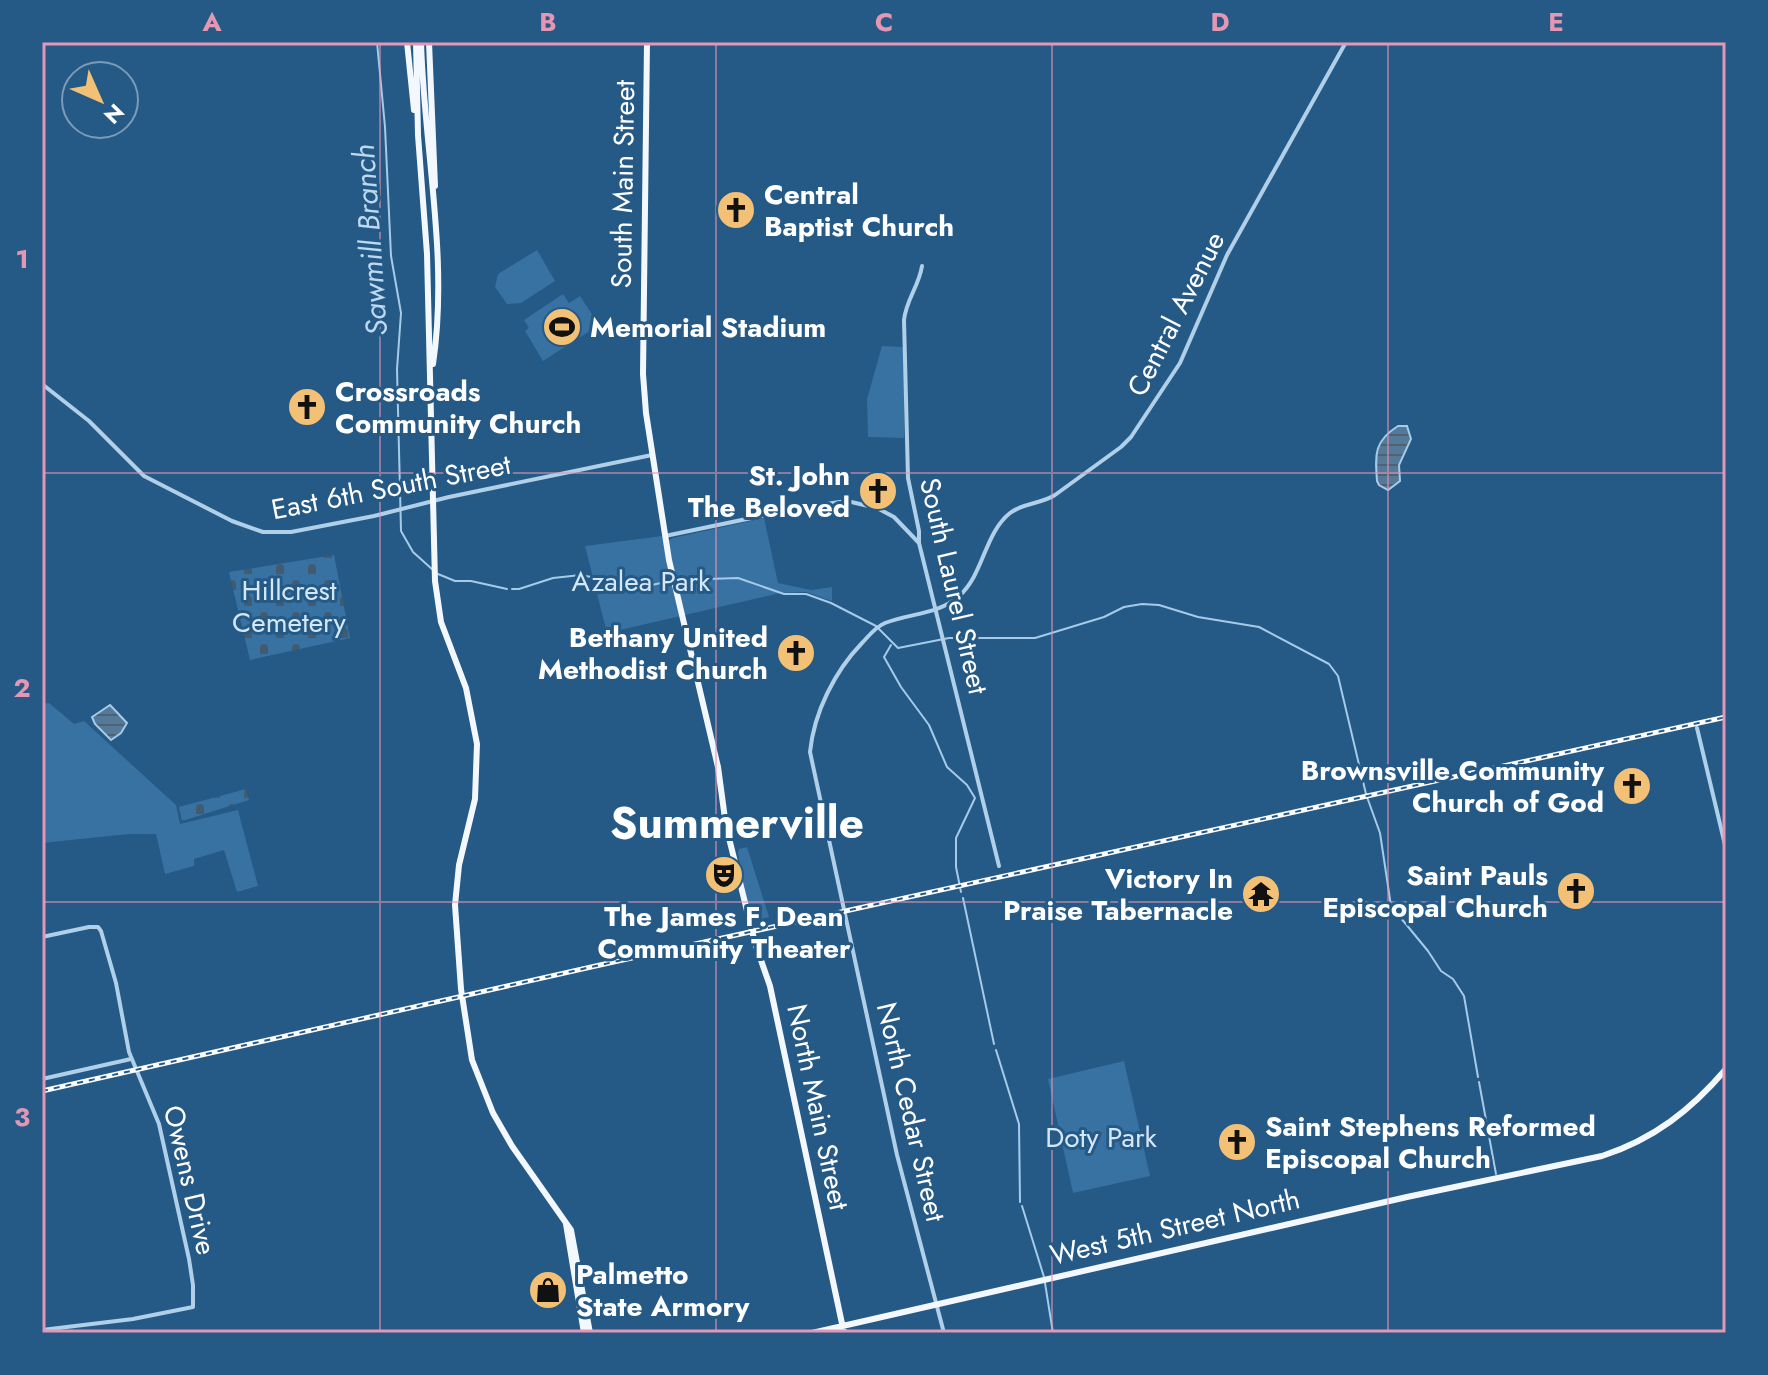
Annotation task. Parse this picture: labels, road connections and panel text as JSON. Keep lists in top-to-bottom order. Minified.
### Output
{"streets":{"main road":["South Main Street","North Main Street","West 5th Street North"],"street":["Central Avenue","East 6th South Street","South Laurel Street","North Cedar Street","Owens Drive"]},"crossings":[["South Main Street","East 6th South Street"],["South Main Street","North Main Street"],["Central Avenue","South Laurel Street"],["Central Avenue","North Cedar Street"],["North Main Street","West 5th Street North"],["North Cedar Street","West 5th Street North"]],"districts":["Summerville"],"water":["Sawmill Branch"],"parks":["Azalea Park","Hillcrest Cemetery","Doty Park"],"places":{"church":["Central Baptist Church","Crossroads Community Church","St. John The Beloved","Bethany United Methodist Church","Brownsville Community Church of God","Saint Pauls Episcopal Church","Saint Stephens Reformed Episcopal Church"],"sports":["Memorial Stadium"],"theatre":["The James F. Dean Community Theater"],"temple":["Victory In Praise Tabernacle"],"shop":["Palmetto State Armory"]},"north":"bottom right","grid":{"columns":["A","B","C","D","E"],"rows":["1","2","3"]}}
